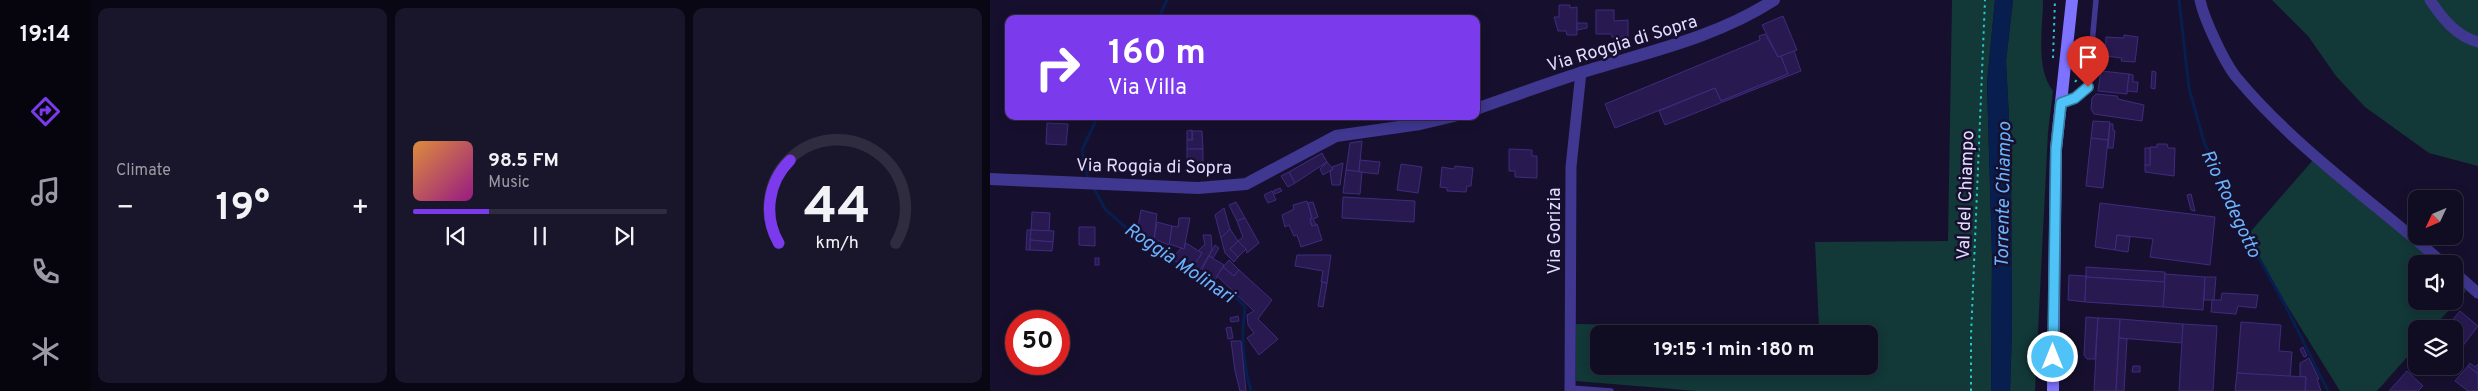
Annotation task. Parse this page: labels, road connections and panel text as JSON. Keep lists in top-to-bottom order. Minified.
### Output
{"streets":{"street":["Via Roggia di Sopra","Via Gorizia"],"path":["Val del Chiampo"]},"crossings":[["Via Roggia di Sopra","Via Gorizia"]],"water":["Torrente Chiampo","Rio Rodegotto","Roggia Molinari"],"north":"bottom left","page":{"tabs":"19:14","tile":"Climate","turn":["160 m","Via Villa"],"song":["98.5 FM","Music"],"heat":["−","19°","+"],"limit":"50","trip":"19:15 · 1 min · 180 m","gauge":["44","km/h"]}}
